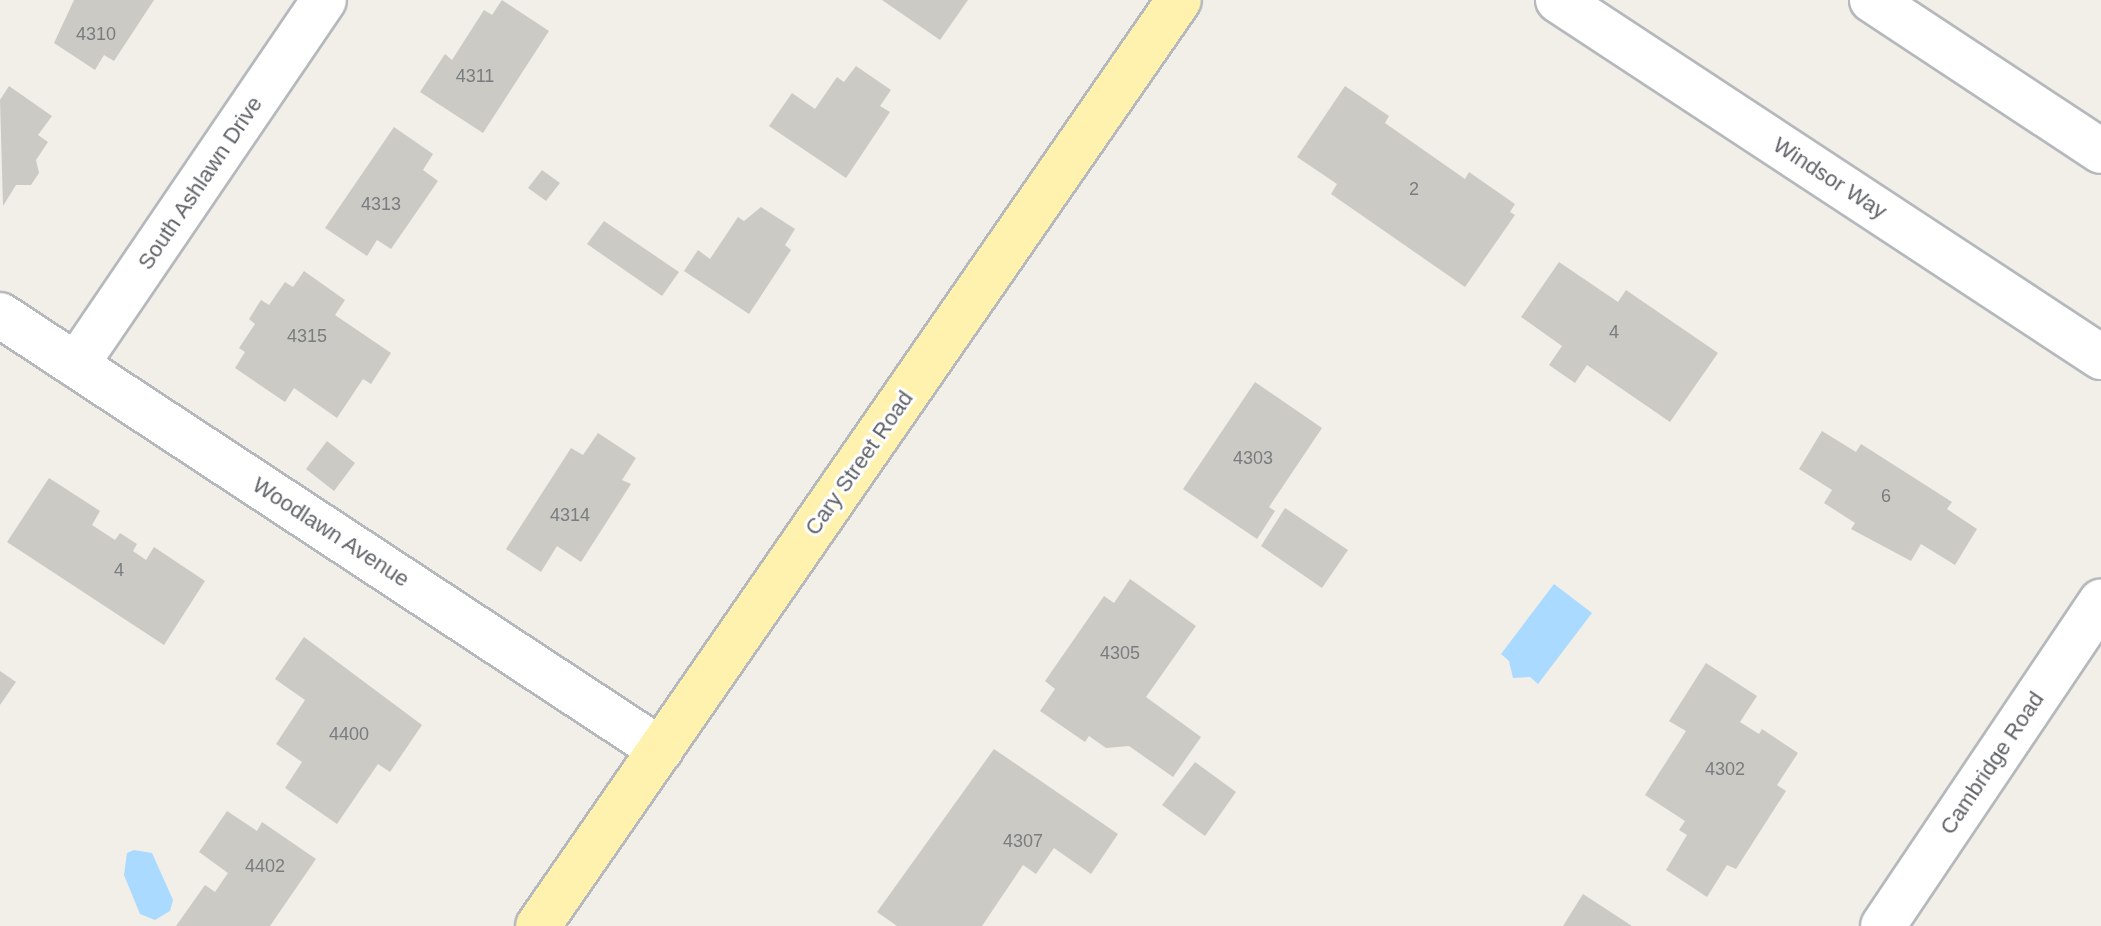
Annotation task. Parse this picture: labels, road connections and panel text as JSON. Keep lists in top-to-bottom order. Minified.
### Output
{"streets":{"main road":["Cary Street Road"],"street":["Windsor Way","South Ashlawn Drive","Woodlawn Avenue","Cambridge Road"]},"crossings":[["South Ashlawn Drive","Woodlawn Avenue"],["Cary Street Road","Woodlawn Avenue"]],"house_numbers":["4310","4311","2","4313","4","4315","4303","6","4314","4","4305","4400","4302","4307","4402"]}
